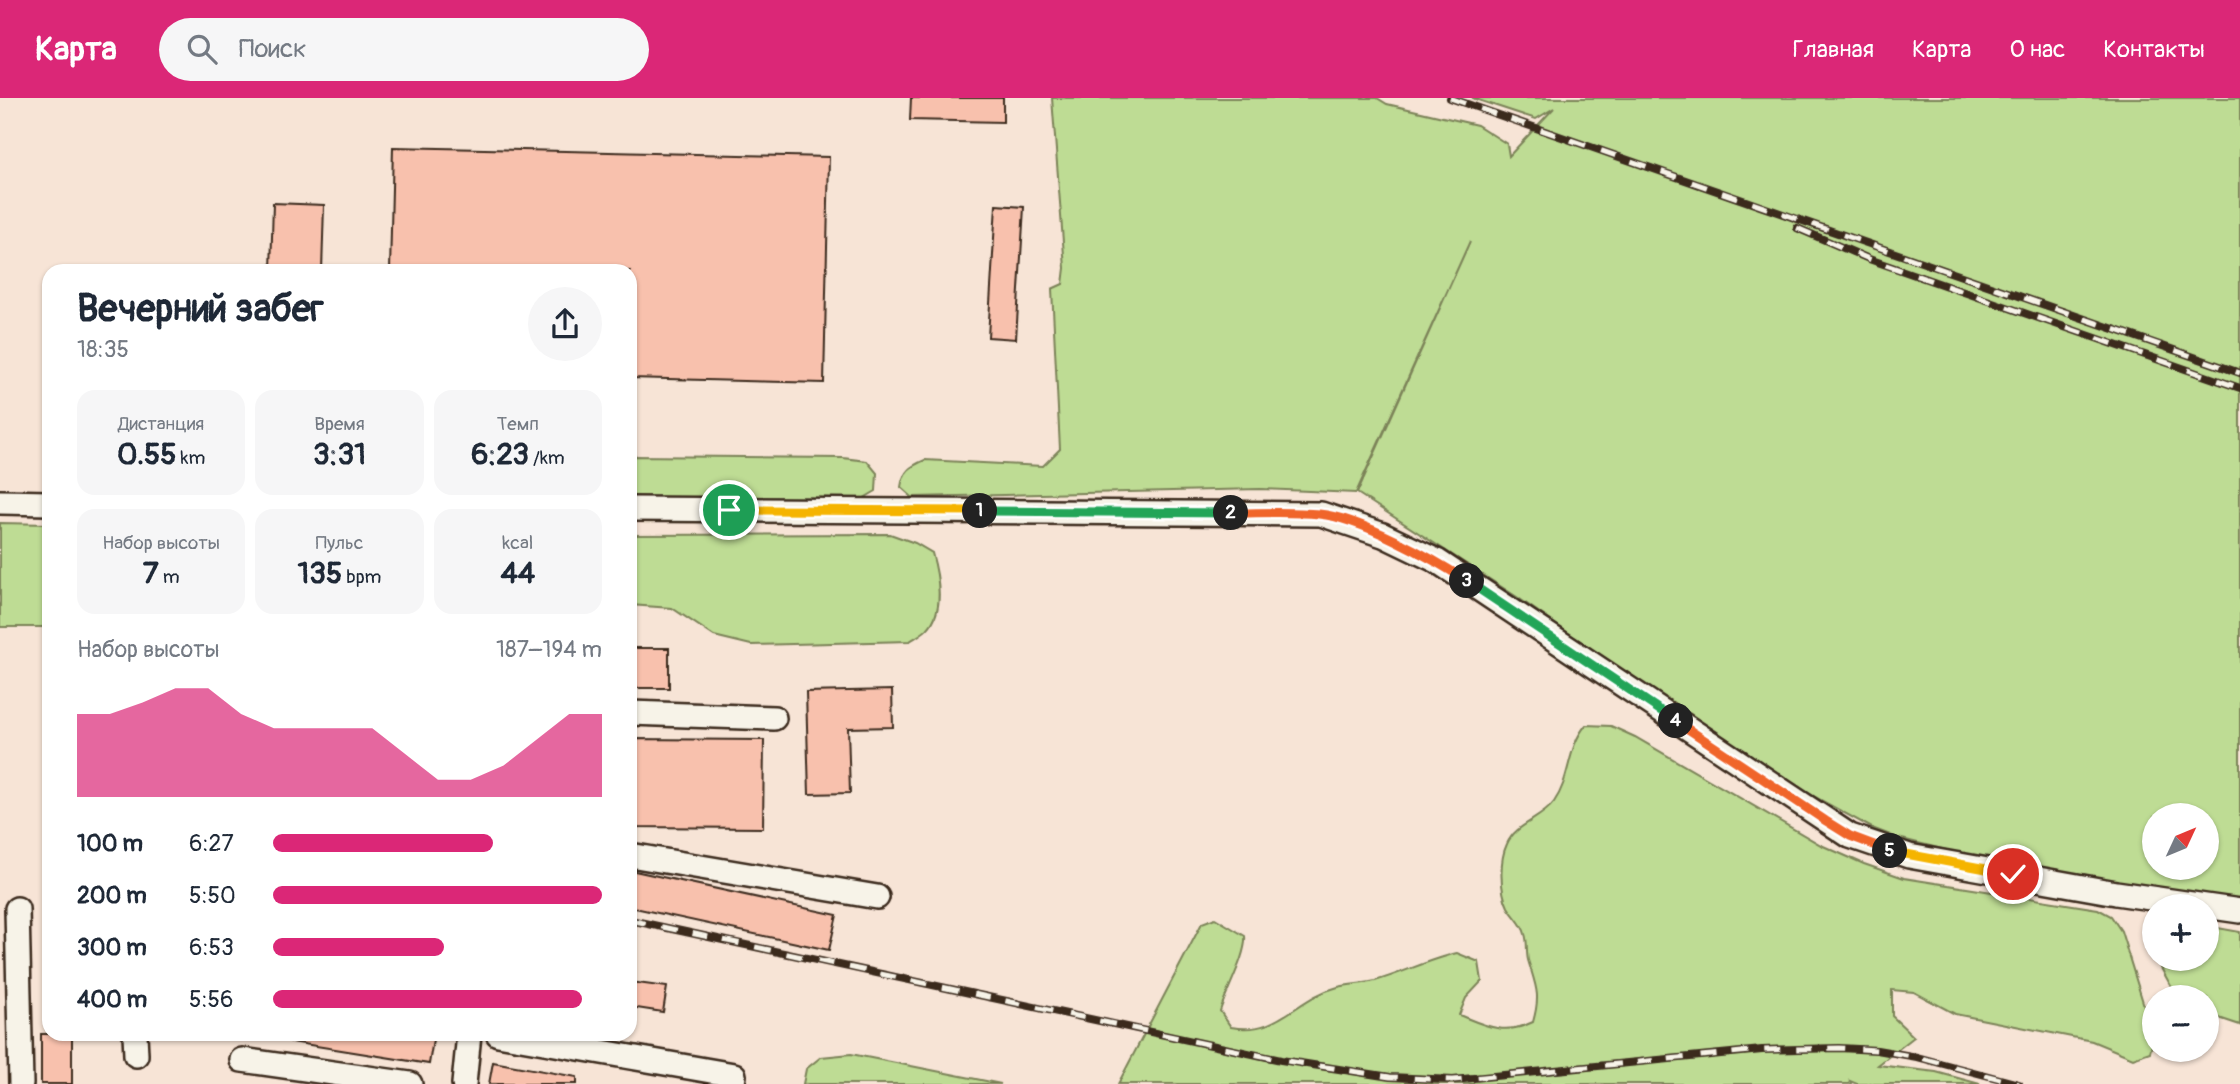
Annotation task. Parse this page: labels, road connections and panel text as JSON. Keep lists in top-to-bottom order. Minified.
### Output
{"north":"top right","page":{"header":"Карта","search":"Поиск","nav":["Главная","Карта","О нас","Контакты"],"heading":["Вечерний забег","18:35"],"stats":[["Дистанция","0.55 km"],["Время","3:31"],["Темп","6:23 /km"],["Набор высоты","7 m"],["Пульс","135 bpm"],["kcal","44"]],"pins":["1","2","3","4","5"],"chart":["Набор высоты","187–194 m"],"map_buttons":["+","−"],"list":[{"name":"100 m","note":"6:27"},{"name":"200 m","note":"5:50"},{"name":"300 m","note":"6:53"},{"name":"400 m","note":"5:56"}]}}
